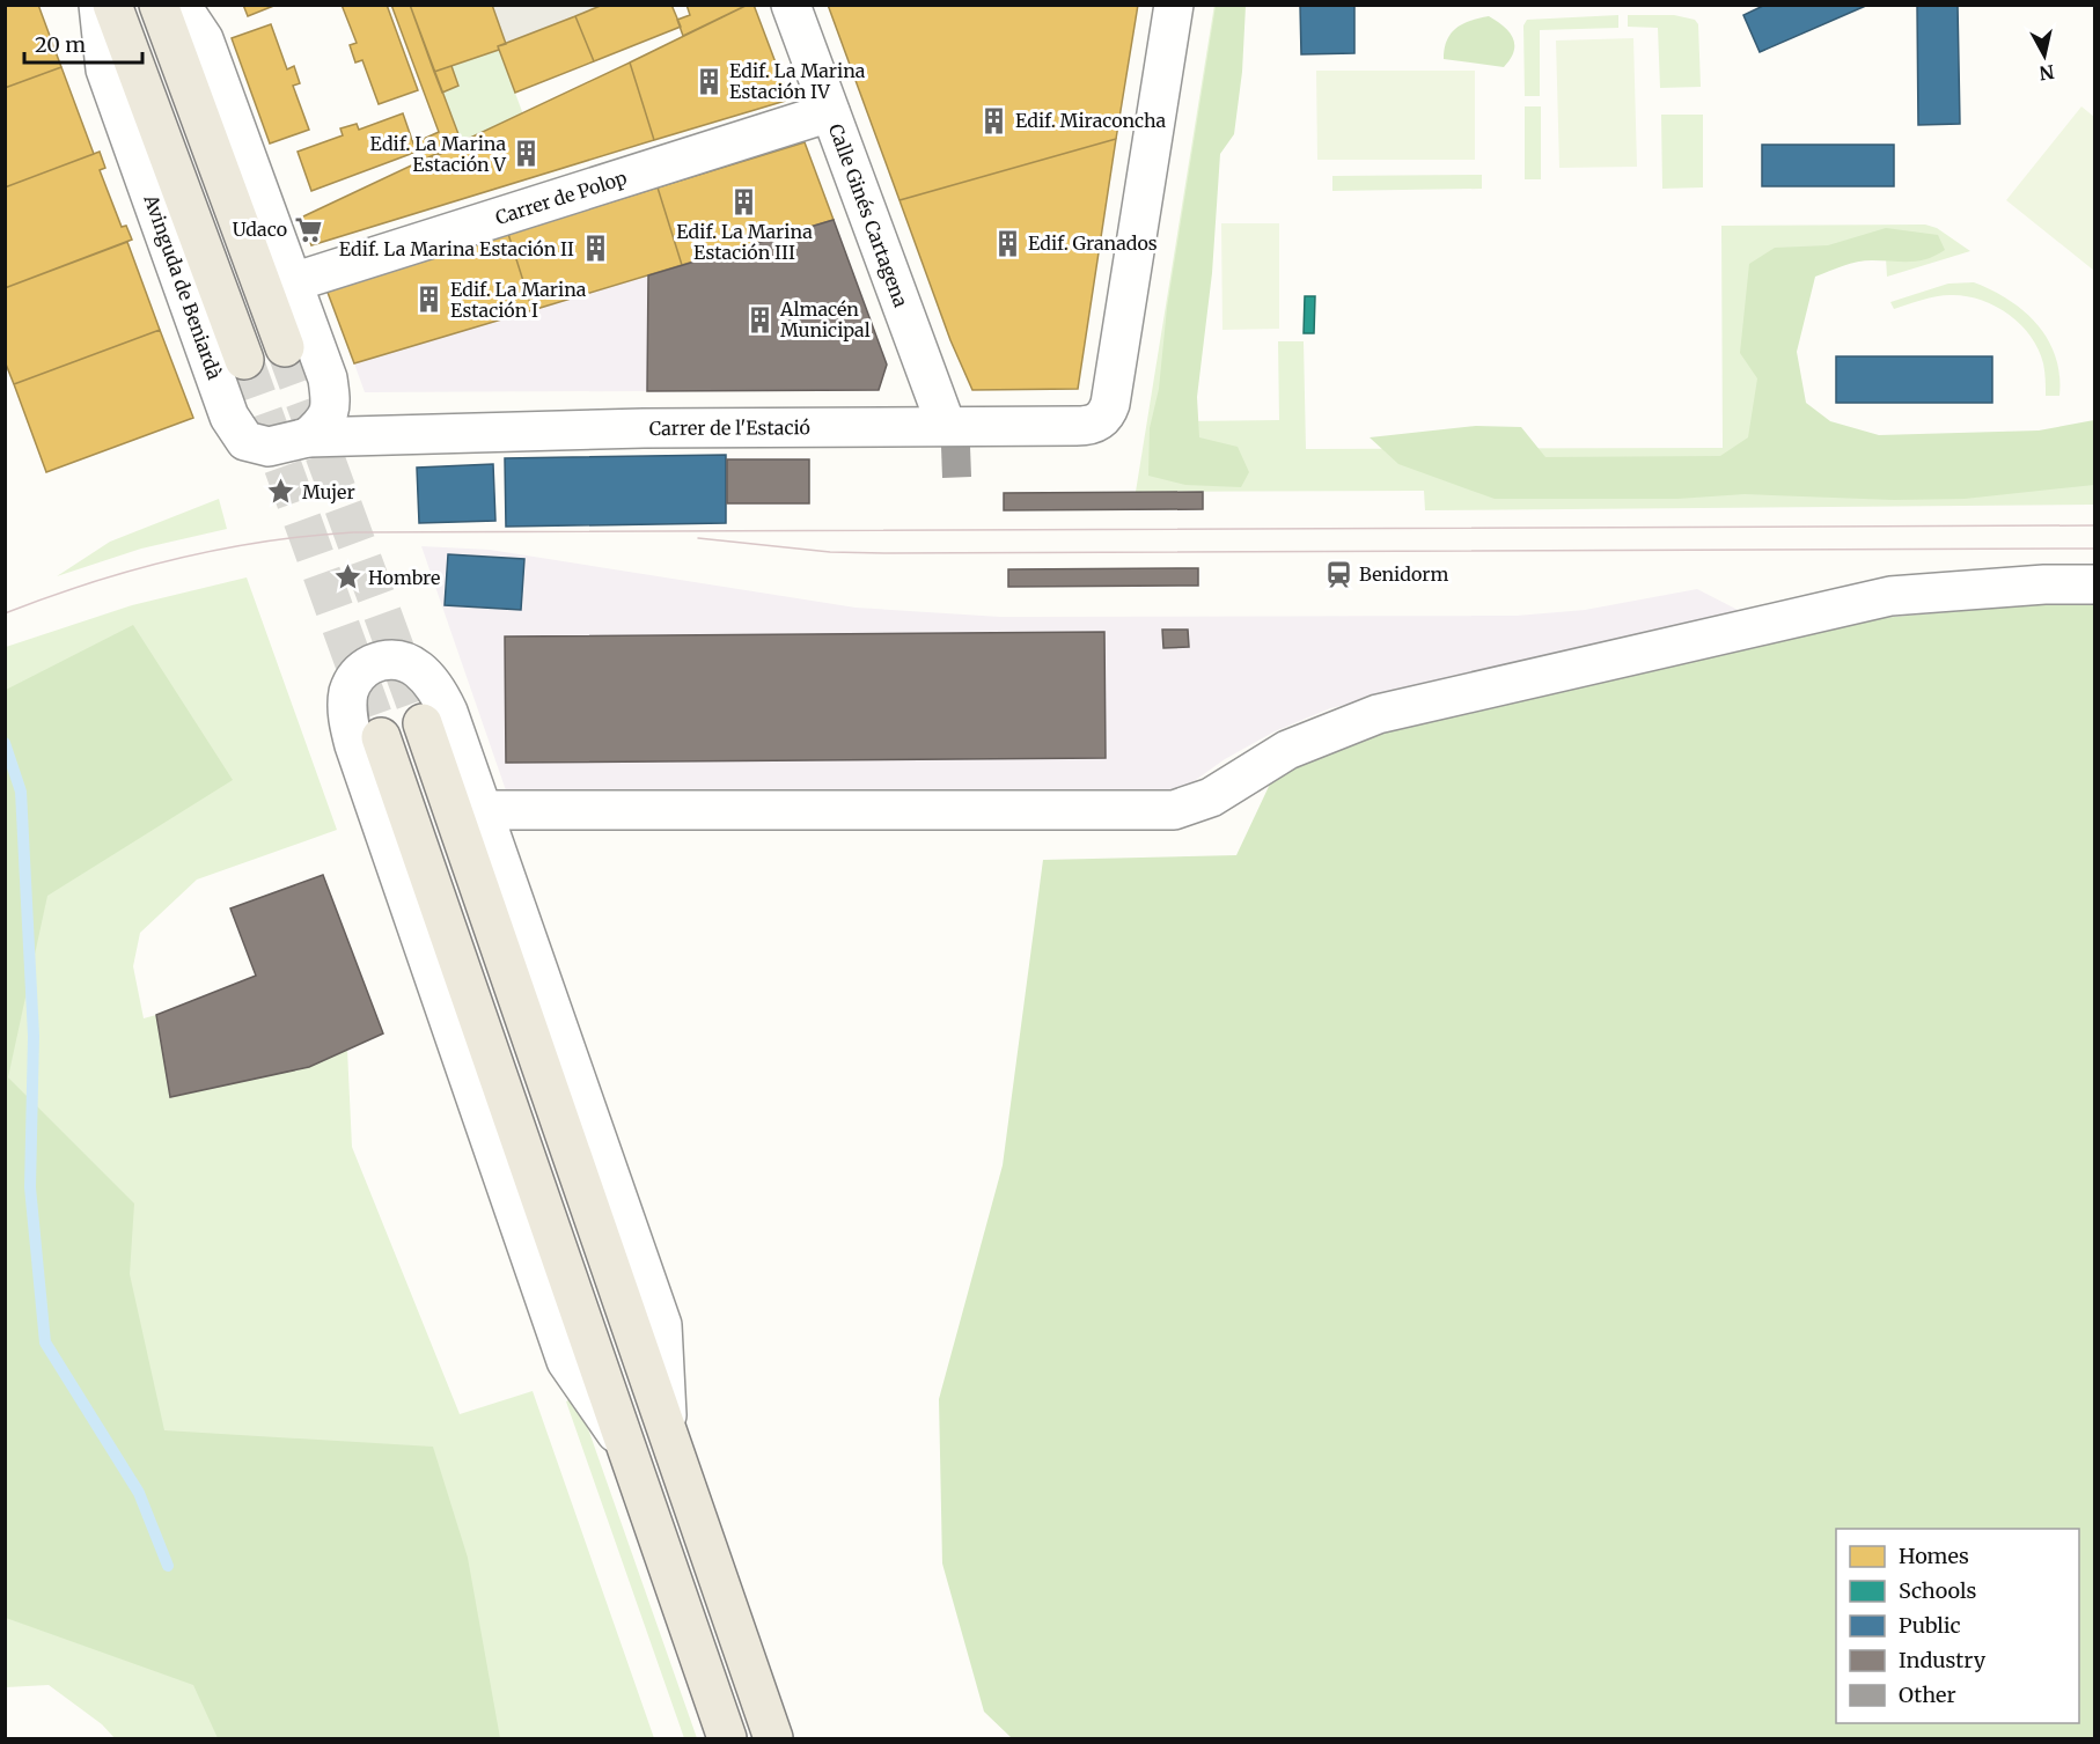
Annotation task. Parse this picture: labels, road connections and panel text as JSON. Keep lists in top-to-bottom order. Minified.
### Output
{"streets":{"main road":["Avinguda de Beniardà"],"street":["Carrer de Polop","Calle Ginés Cartagena","Carrer de l'Estació"]},"crossings":[["Carrer de Polop","Calle Ginés Cartagena"],["Calle Ginés Cartagena","Carrer de l'Estació"],["Avinguda de Beniardà","Carrer de l'Estació"]],"places":{"building":["Edif. La Marina Estación IV","Edif. Miraconcha","Edif. La Marina Estación V","Edif. La Marina Estación III","Edif. Granados","Edif. La Marina Estación II","Edif. La Marina Estación I","Almacén Municipal"],"supermarket":["Udaco"],"place":["Mujer","Hombre"],"station":["Benidorm"]},"legend":["Homes","Schools","Public","Industry","Other"],"scale_bar":"20 m","north":"bottom"}
